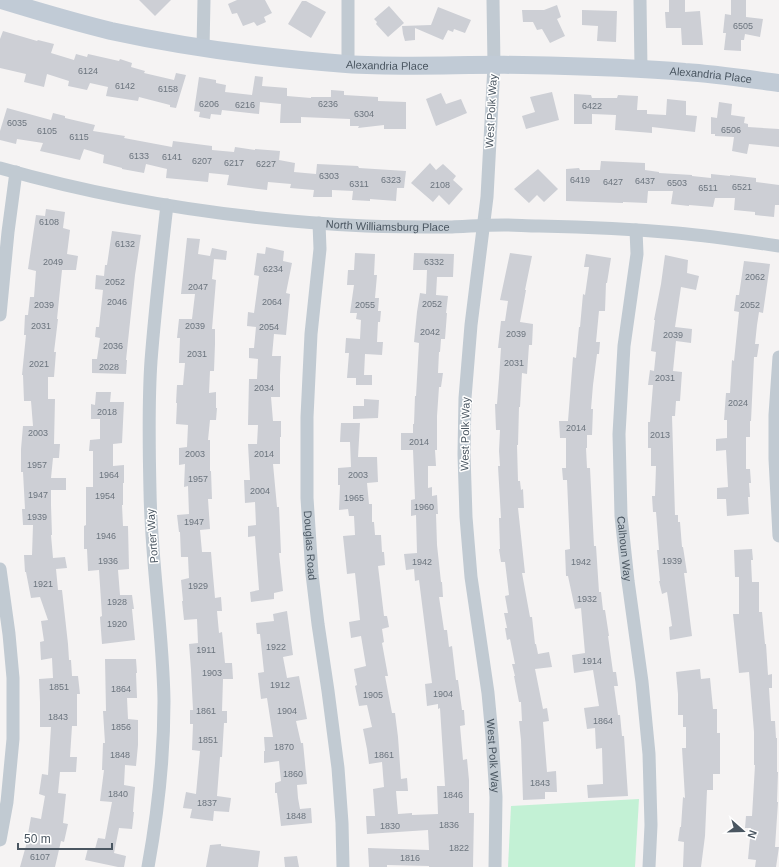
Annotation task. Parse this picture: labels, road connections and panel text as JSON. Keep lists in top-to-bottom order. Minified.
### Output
{"streets":{"street":["Alexandria Place","West Polk Way","North Williamsburg Place","Porter Way","Douglas Road","Calhoun Way"]},"crossings":[["Alexandria Place","West Polk Way"],["West Polk Way","North Williamsburg Place"],["North Williamsburg Place","Porter Way"],["North Williamsburg Place","Douglas Road"],["North Williamsburg Place","Calhoun Way"]],"house_numbers":["6505","6124","6142","6158","6206","6236","6216","6422","6304","6035","6506","6105","6115","6133","6141","6207","6217","6227","6303","6323","6419","6437","6427","6503","6311","2108","6521","6511","6108","6132","2049","6332","6234","2062","2052","2047","2046","2064","2052","2039","2055","2052","2031","2039","2054","2042","2039","2039","2036","2031","2031","2021","2028","2031","2034","2024","2018","2014","2003","2013","2014","2003","2014","1957","1964","2003","1957","2004","1947","1954","1965","1960","1939","1947","1946","1936","1939","1942","1942","1921","1929","1932","1928","1920","1922","1911","1914","1903","1912","1851","1864","1904","1905","1861","1904","1843","1864","1856","1851","1870","1848","1861","1860","1843","1840","1846","1837","1848","1836","1830","1822","6107","1816"],"scale_bar":"50 m","north":"right"}
